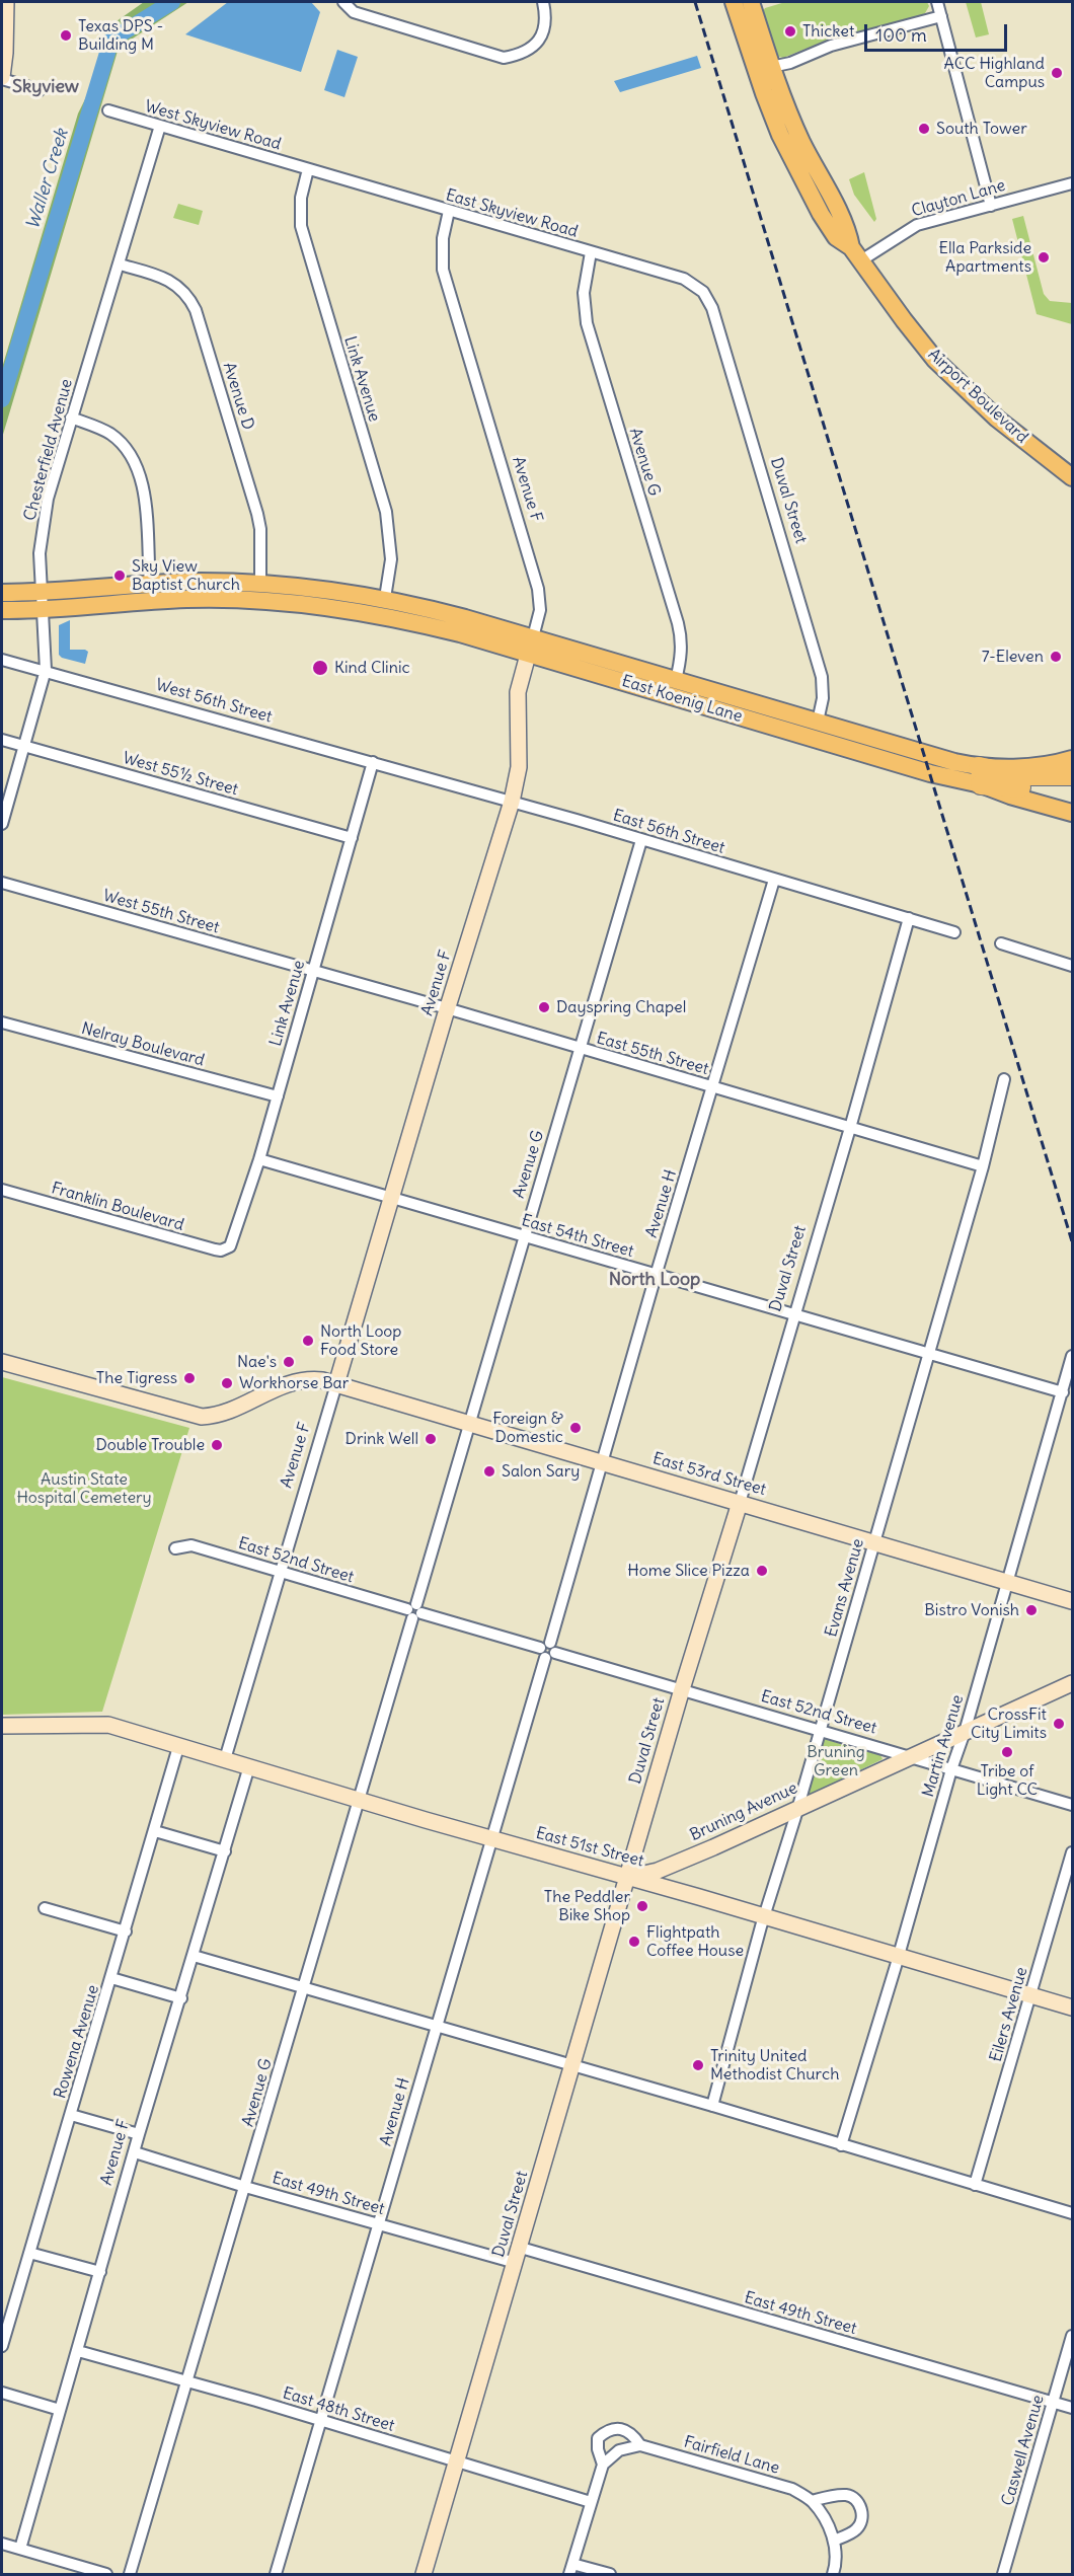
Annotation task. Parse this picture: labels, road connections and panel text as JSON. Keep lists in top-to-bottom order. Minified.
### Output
{"streets":{"main road":["Airport Boulevard","East Koenig Lane"],"street":["West Skyview Road","Clayton Lane","East Skyview Road","Link Avenue","Avenue D","Chesterfield Avenue","Avenue G","Avenue F","Duval Street","West 56th Street","West 55½ Street","East 56th Street","West 55th Street","Nelray Boulevard","East 55th Street","Avenue H","Franklin Boulevard","East 54th Street","East 53rd Street","East 52nd Street","Evans Avenue","Martin Avenue","Bruning Avenue","East 51st Street","Eilers Avenue","Rowena Avenue","East 49th Street","East 48th Street","Caswell Avenue","Fairfield Lane"]},"crossings":[["West Skyview Road","East Skyview Road"],["West Skyview Road","Link Avenue"],["West Skyview Road","Chesterfield Avenue"],["Clayton Lane","Airport Boulevard"],["East Skyview Road","Link Avenue"],["East Skyview Road","Avenue G"],["East Skyview Road","Avenue F"],["East Skyview Road","Duval Street"],["Link Avenue","East Koenig Lane"],["Link Avenue","West 56th Street"],["Link Avenue","West 55½ Street"],["Link Avenue","East 56th Street"],["Link Avenue","West 55th Street"],["Link Avenue","Nelray Boulevard"],["Link Avenue","East 55th Street"],["Link Avenue","Franklin Boulevard"],["Link Avenue","East 54th Street"],["Avenue D","Chesterfield Avenue"],["Avenue D","East Koenig Lane"],["Chesterfield Avenue","East Koenig Lane"],["Chesterfield Avenue","West 56th Street"],["Chesterfield Avenue","West 55½ Street"],["Avenue G","East Koenig Lane"],["Avenue G","East 56th Street"],["Avenue G","East 55th Street"],["Avenue G","East 54th Street"],["Avenue G","East 53rd Street"],["Avenue G","East 52nd Street"],["Avenue G","East 51st Street"],["Avenue G","East 49th Street"],["Avenue G","East 48th Street"],["Avenue F","East Koenig Lane"],["Avenue F","East 56th Street"],["Avenue F","East 55th Street"],["Avenue F","East 54th Street"],["Avenue F","East 53rd Street"],["Avenue F","East 52nd Street"],["Avenue F","East 51st Street"],["Avenue F","East 49th Street"],["Avenue F","East 48th Street"],["Duval Street","East Koenig Lane"],["Duval Street","East 56th Street"],["Duval Street","East 55th Street"],["Duval Street","East 54th Street"],["Duval Street","East 53rd Street"],["Duval Street","East 52nd Street"],["Duval Street","Bruning Avenue"],["Duval Street","East 51st Street"],["Duval Street","East 49th Street"],["Duval Street","East 48th Street"],["West 56th Street","East 56th Street"],["East 56th Street","Avenue H"],["West 55th Street","East 55th Street"],["East 55th Street","Avenue H"],["East 55th Street","Evans Avenue"],["Avenue H","East 54th Street"],["Avenue H","East 53rd Street"],["Avenue H","East 52nd Street"],["Avenue H","East 51st Street"],["Avenue H","East 49th Street"],["Avenue H","East 48th Street"],["East 54th Street","Evans Avenue"],["East 54th Street","Martin Avenue"],["East 53rd Street","Evans Avenue"],["East 53rd Street","Martin Avenue"],["East 52nd Street","Evans Avenue"],["East 52nd Street","Martin Avenue"],["East 52nd Street","Bruning Avenue"],["Evans Avenue","Bruning Avenue"],["Evans Avenue","East 51st Street"],["Martin Avenue","Bruning Avenue"],["Martin Avenue","East 51st Street"],["Bruning Avenue","East 51st Street"],["East 51st Street","Eilers Avenue"],["East 51st Street","Rowena Avenue"],["East 49th Street","Caswell Avenue"]],"districts":["Skyview","North Loop"],"water":["Waller Creek"],"parks":["Austin State Hospital Cemetery","Bruning Green"],"places":["Thicket","Texas DPS - Building M","ACC Highland Campus","South Tower","Ella Parkside Apartments","Sky View Baptist Church","7-Eleven","Kind Clinic","Dayspring Chapel","North Loop Food Store","Nae's","The Tigress","Workhorse Bar","Foreign & Domestic","Drink Well","Double Trouble","Salon Sary","Home Slice Pizza","Bistro Vonish","CrossFit City Limits","Tribe of Light CC","The Peddler Bike Shop","Flightpath Coffee House","Trinity United Methodist Church"],"scale_bar":"100 m"}
